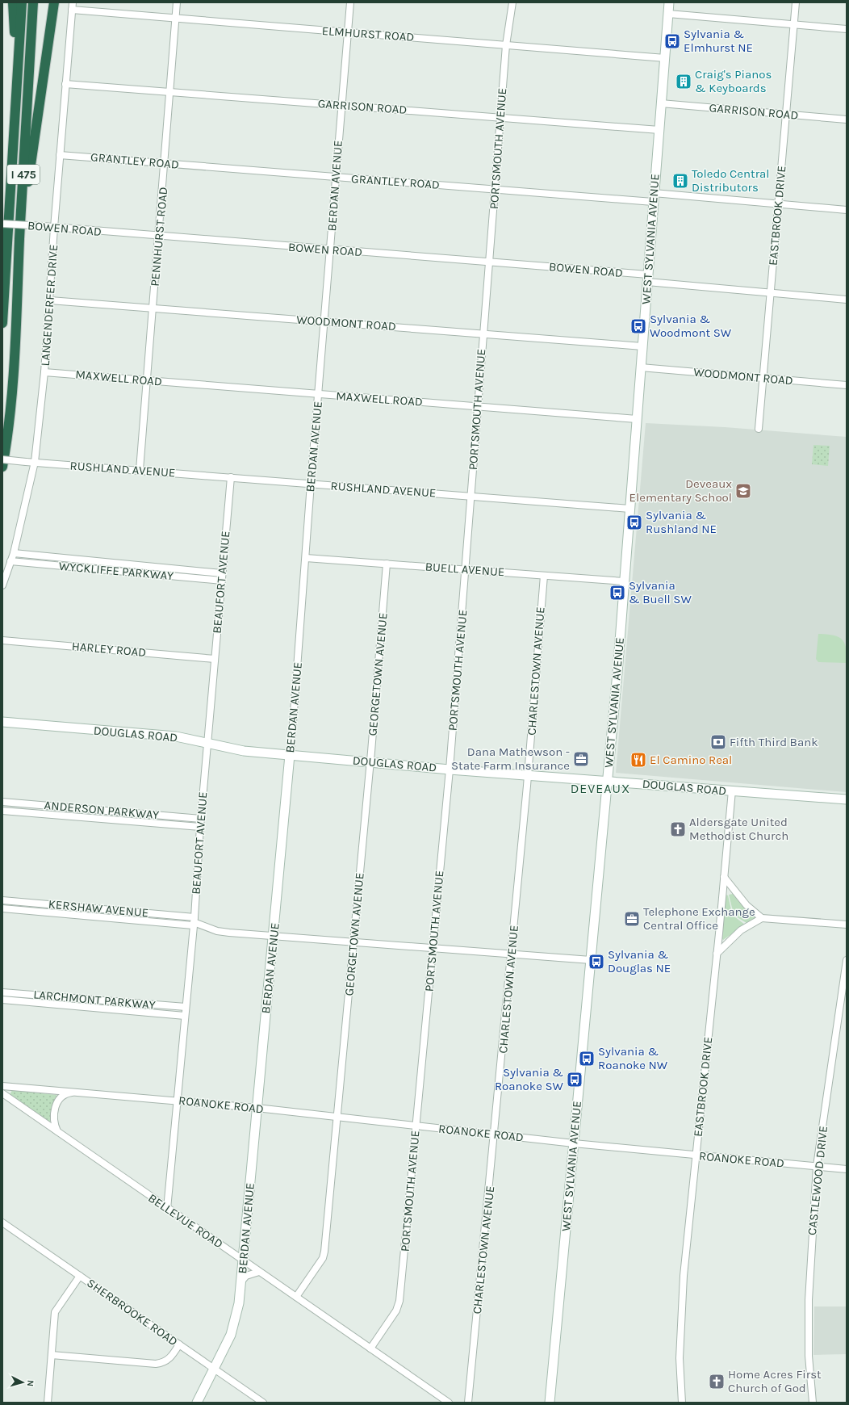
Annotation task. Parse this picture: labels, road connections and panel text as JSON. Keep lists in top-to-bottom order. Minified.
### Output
{"streets":{"highway":["I 475"],"street":["ELMHURST ROAD","GARRISON ROAD","PORTSMOUTH AVENUE","GRANTLEY ROAD","BERDAN AVENUE","EASTBROOK DRIVE","BOWEN ROAD","PENNHURST ROAD","WEST SYLVANIA AVENUE","LANGENDERFER DRIVE","WOODMONT ROAD","MAXWELL ROAD","RUSHLAND AVENUE","BUELL AVENUE","WYCKLIFFE PARKWAY","BEAUFORT AVENUE","HARLEY ROAD","CHARLESTOWN AVENUE","GEORGETOWN AVENUE","DOUGLAS ROAD","ANDERSON PARKWAY","KERSHAW AVENUE","LARCHMONT PARKWAY","ROANOKE ROAD","CASTLEWOOD DRIVE","BELLEVUE ROAD","SHERBROOKE ROAD"]},"crossings":[["ELMHURST ROAD","PORTSMOUTH AVENUE"],["ELMHURST ROAD","BERDAN AVENUE"],["ELMHURST ROAD","PENNHURST ROAD"],["ELMHURST ROAD","WEST SYLVANIA AVENUE"],["ELMHURST ROAD","LANGENDERFER DRIVE"],["GARRISON ROAD","PORTSMOUTH AVENUE"],["GARRISON ROAD","BERDAN AVENUE"],["GARRISON ROAD","EASTBROOK DRIVE"],["GARRISON ROAD","PENNHURST ROAD"],["GARRISON ROAD","WEST SYLVANIA AVENUE"],["GARRISON ROAD","LANGENDERFER DRIVE"],["PORTSMOUTH AVENUE","GRANTLEY ROAD"],["PORTSMOUTH AVENUE","BOWEN ROAD"],["PORTSMOUTH AVENUE","WOODMONT ROAD"],["PORTSMOUTH AVENUE","MAXWELL ROAD"],["PORTSMOUTH AVENUE","RUSHLAND AVENUE"],["PORTSMOUTH AVENUE","BUELL AVENUE"],["PORTSMOUTH AVENUE","DOUGLAS ROAD"],["PORTSMOUTH AVENUE","KERSHAW AVENUE"],["PORTSMOUTH AVENUE","ROANOKE ROAD"],["PORTSMOUTH AVENUE","BELLEVUE ROAD"],["GRANTLEY ROAD","BERDAN AVENUE"],["GRANTLEY ROAD","PENNHURST ROAD"],["GRANTLEY ROAD","WEST SYLVANIA AVENUE"],["GRANTLEY ROAD","LANGENDERFER DRIVE"],["BERDAN AVENUE","BOWEN ROAD"],["BERDAN AVENUE","WOODMONT ROAD"],["BERDAN AVENUE","MAXWELL ROAD"],["BERDAN AVENUE","RUSHLAND AVENUE"],["BERDAN AVENUE","BUELL AVENUE"],["BERDAN AVENUE","DOUGLAS ROAD"],["BERDAN AVENUE","KERSHAW AVENUE"],["BERDAN AVENUE","ROANOKE ROAD"],["BERDAN AVENUE","BELLEVUE ROAD"],["BERDAN AVENUE","SHERBROOKE ROAD"],["EASTBROOK DRIVE","BOWEN ROAD"],["EASTBROOK DRIVE","WOODMONT ROAD"],["EASTBROOK DRIVE","DOUGLAS ROAD"],["EASTBROOK DRIVE","ROANOKE ROAD"],["BOWEN ROAD","PENNHURST ROAD"],["BOWEN ROAD","WEST SYLVANIA AVENUE"],["BOWEN ROAD","LANGENDERFER DRIVE"],["PENNHURST ROAD","WOODMONT ROAD"],["PENNHURST ROAD","MAXWELL ROAD"],["PENNHURST ROAD","RUSHLAND AVENUE"],["WEST SYLVANIA AVENUE","WOODMONT ROAD"],["WEST SYLVANIA AVENUE","MAXWELL ROAD"],["WEST SYLVANIA AVENUE","RUSHLAND AVENUE"],["WEST SYLVANIA AVENUE","BUELL AVENUE"],["WEST SYLVANIA AVENUE","DOUGLAS ROAD"],["WEST SYLVANIA AVENUE","KERSHAW AVENUE"],["WEST SYLVANIA AVENUE","ROANOKE ROAD"],["LANGENDERFER DRIVE","WOODMONT ROAD"],["LANGENDERFER DRIVE","MAXWELL ROAD"],["LANGENDERFER DRIVE","RUSHLAND AVENUE"],["LANGENDERFER DRIVE","WYCKLIFFE PARKWAY"],["RUSHLAND AVENUE","BEAUFORT AVENUE"],["BUELL AVENUE","CHARLESTOWN AVENUE"],["BUELL AVENUE","GEORGETOWN AVENUE"],["WYCKLIFFE PARKWAY","BEAUFORT AVENUE"],["BEAUFORT AVENUE","HARLEY ROAD"],["BEAUFORT AVENUE","DOUGLAS ROAD"],["BEAUFORT AVENUE","ANDERSON PARKWAY"],["BEAUFORT AVENUE","KERSHAW AVENUE"],["BEAUFORT AVENUE","LARCHMONT PARKWAY"],["BEAUFORT AVENUE","ROANOKE ROAD"],["BEAUFORT AVENUE","BELLEVUE ROAD"],["CHARLESTOWN AVENUE","DOUGLAS ROAD"],["CHARLESTOWN AVENUE","KERSHAW AVENUE"],["CHARLESTOWN AVENUE","ROANOKE ROAD"],["GEORGETOWN AVENUE","DOUGLAS ROAD"],["GEORGETOWN AVENUE","KERSHAW AVENUE"],["GEORGETOWN AVENUE","ROANOKE ROAD"],["GEORGETOWN AVENUE","BELLEVUE ROAD"],["ROANOKE ROAD","CASTLEWOOD DRIVE"],["ROANOKE ROAD","BELLEVUE ROAD"]],"districts":["DEVEAUX"],"places":{"bus stop":["Sylvania & Elmhurst NE","Sylvania & Woodmont SW","Sylvania & Rushland NE","Sylvania & Buell SW","Sylvania & Douglas NE","Sylvania & Roanoke NW","Sylvania & Roanoke SW"],"building":["Craig's Pianos & Keyboards","Toledo Central Distributors"],"school or university":["Deveaux Elementary School"],"bank":["Fifth Third Bank"],"office":["Dana Mathewson - State Farm Insurance","Telephone Exchange Central Office"],"restaurant":["El Camino Real"],"church":["Aldersgate United Methodist Church","Home Acres First Church of God"]},"north":"right"}
